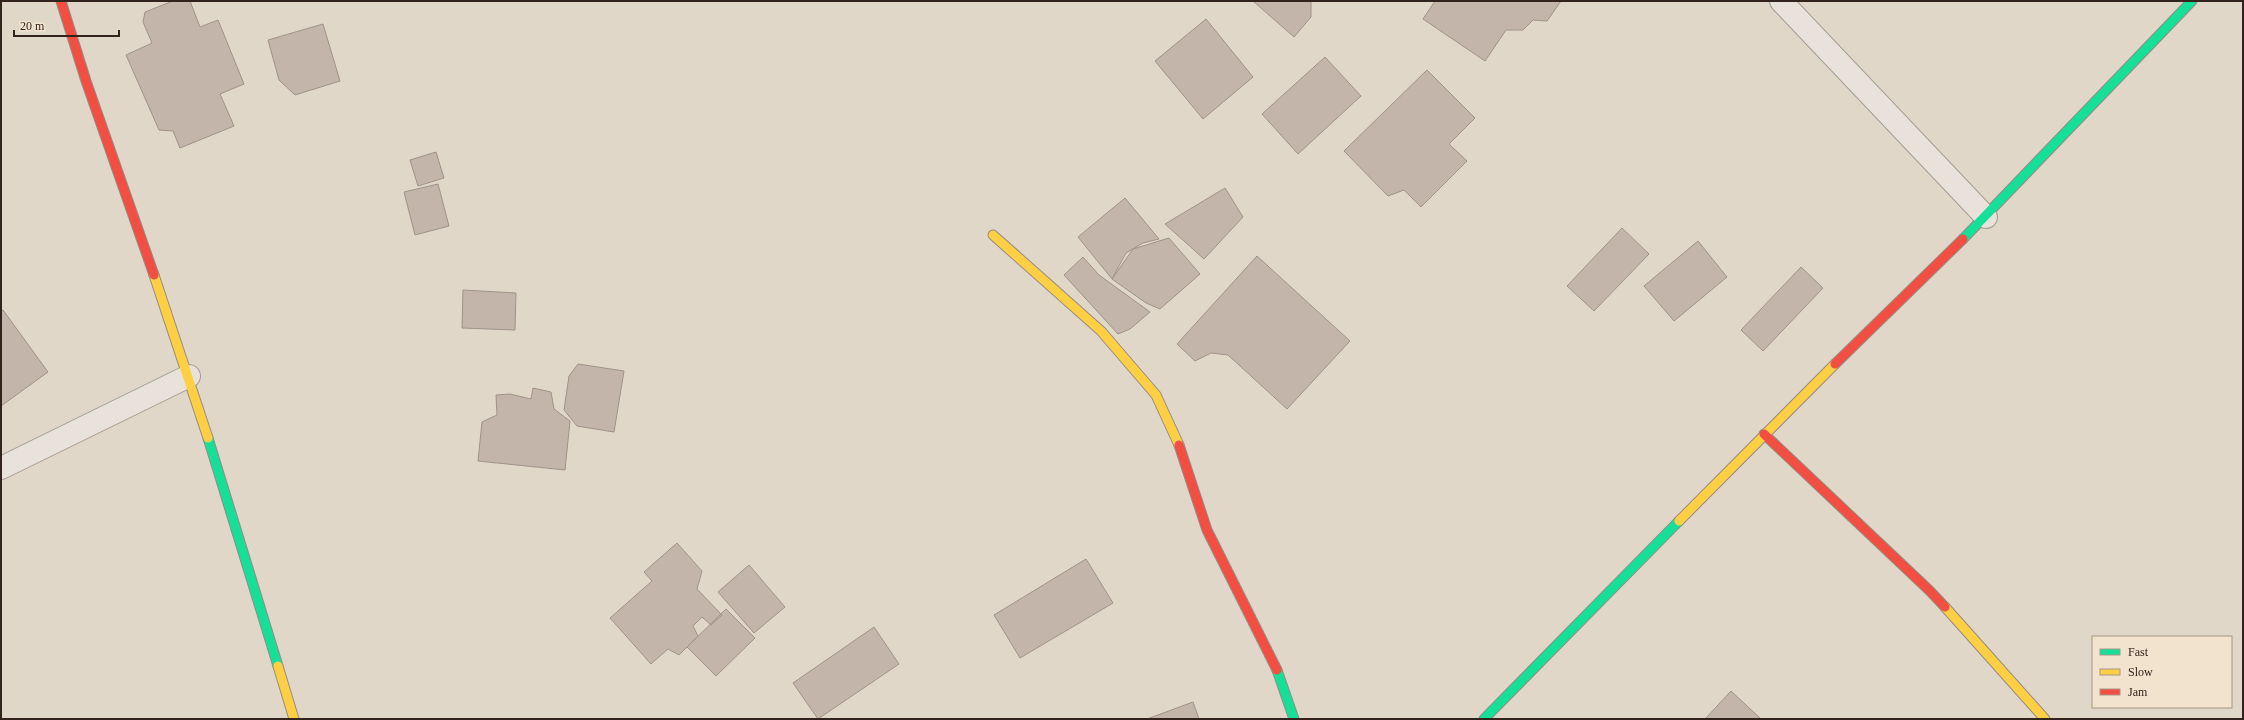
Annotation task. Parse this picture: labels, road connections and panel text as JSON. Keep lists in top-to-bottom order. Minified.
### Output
{"legend":["Fast","Slow","Jam"],"scale_bar":"20 m"}
